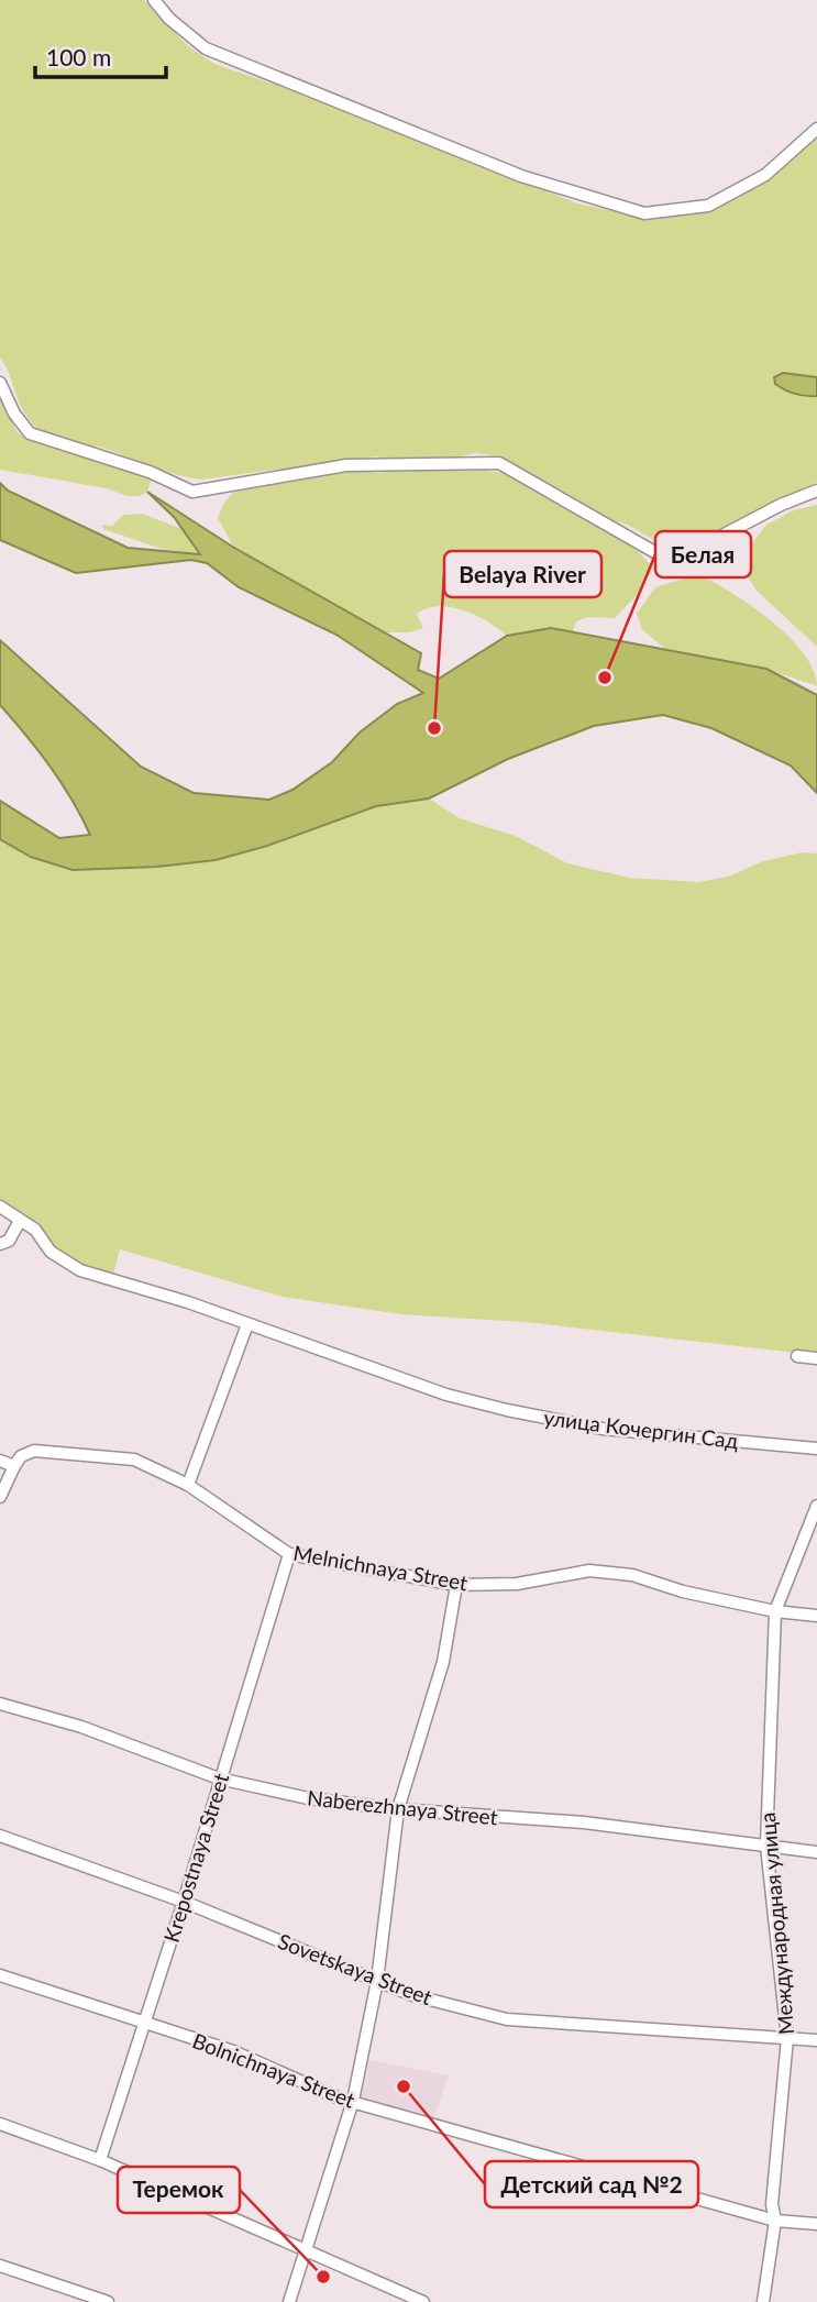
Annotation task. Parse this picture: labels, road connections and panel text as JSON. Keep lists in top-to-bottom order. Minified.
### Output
{"streets":{"street":["улица Кочергин Сад","Melnichnaya Street","Naberezhnaya Street","Krepostnaya Street","Международная улица","Sovetskaya Street","Bolnichnaya Street"]},"crossings":[["Melnichnaya Street","Krepostnaya Street"],["Melnichnaya Street","Международная улица"],["Naberezhnaya Street","Krepostnaya Street"],["Naberezhnaya Street","Международная улица"],["Krepostnaya Street","Sovetskaya Street"],["Krepostnaya Street","Bolnichnaya Street"],["Международная улица","Sovetskaya Street"],["Международная улица","Bolnichnaya Street"]],"places":["Белая","Belaya River","Детский сад №2","Теремок"],"scale_bar":"100 m"}
